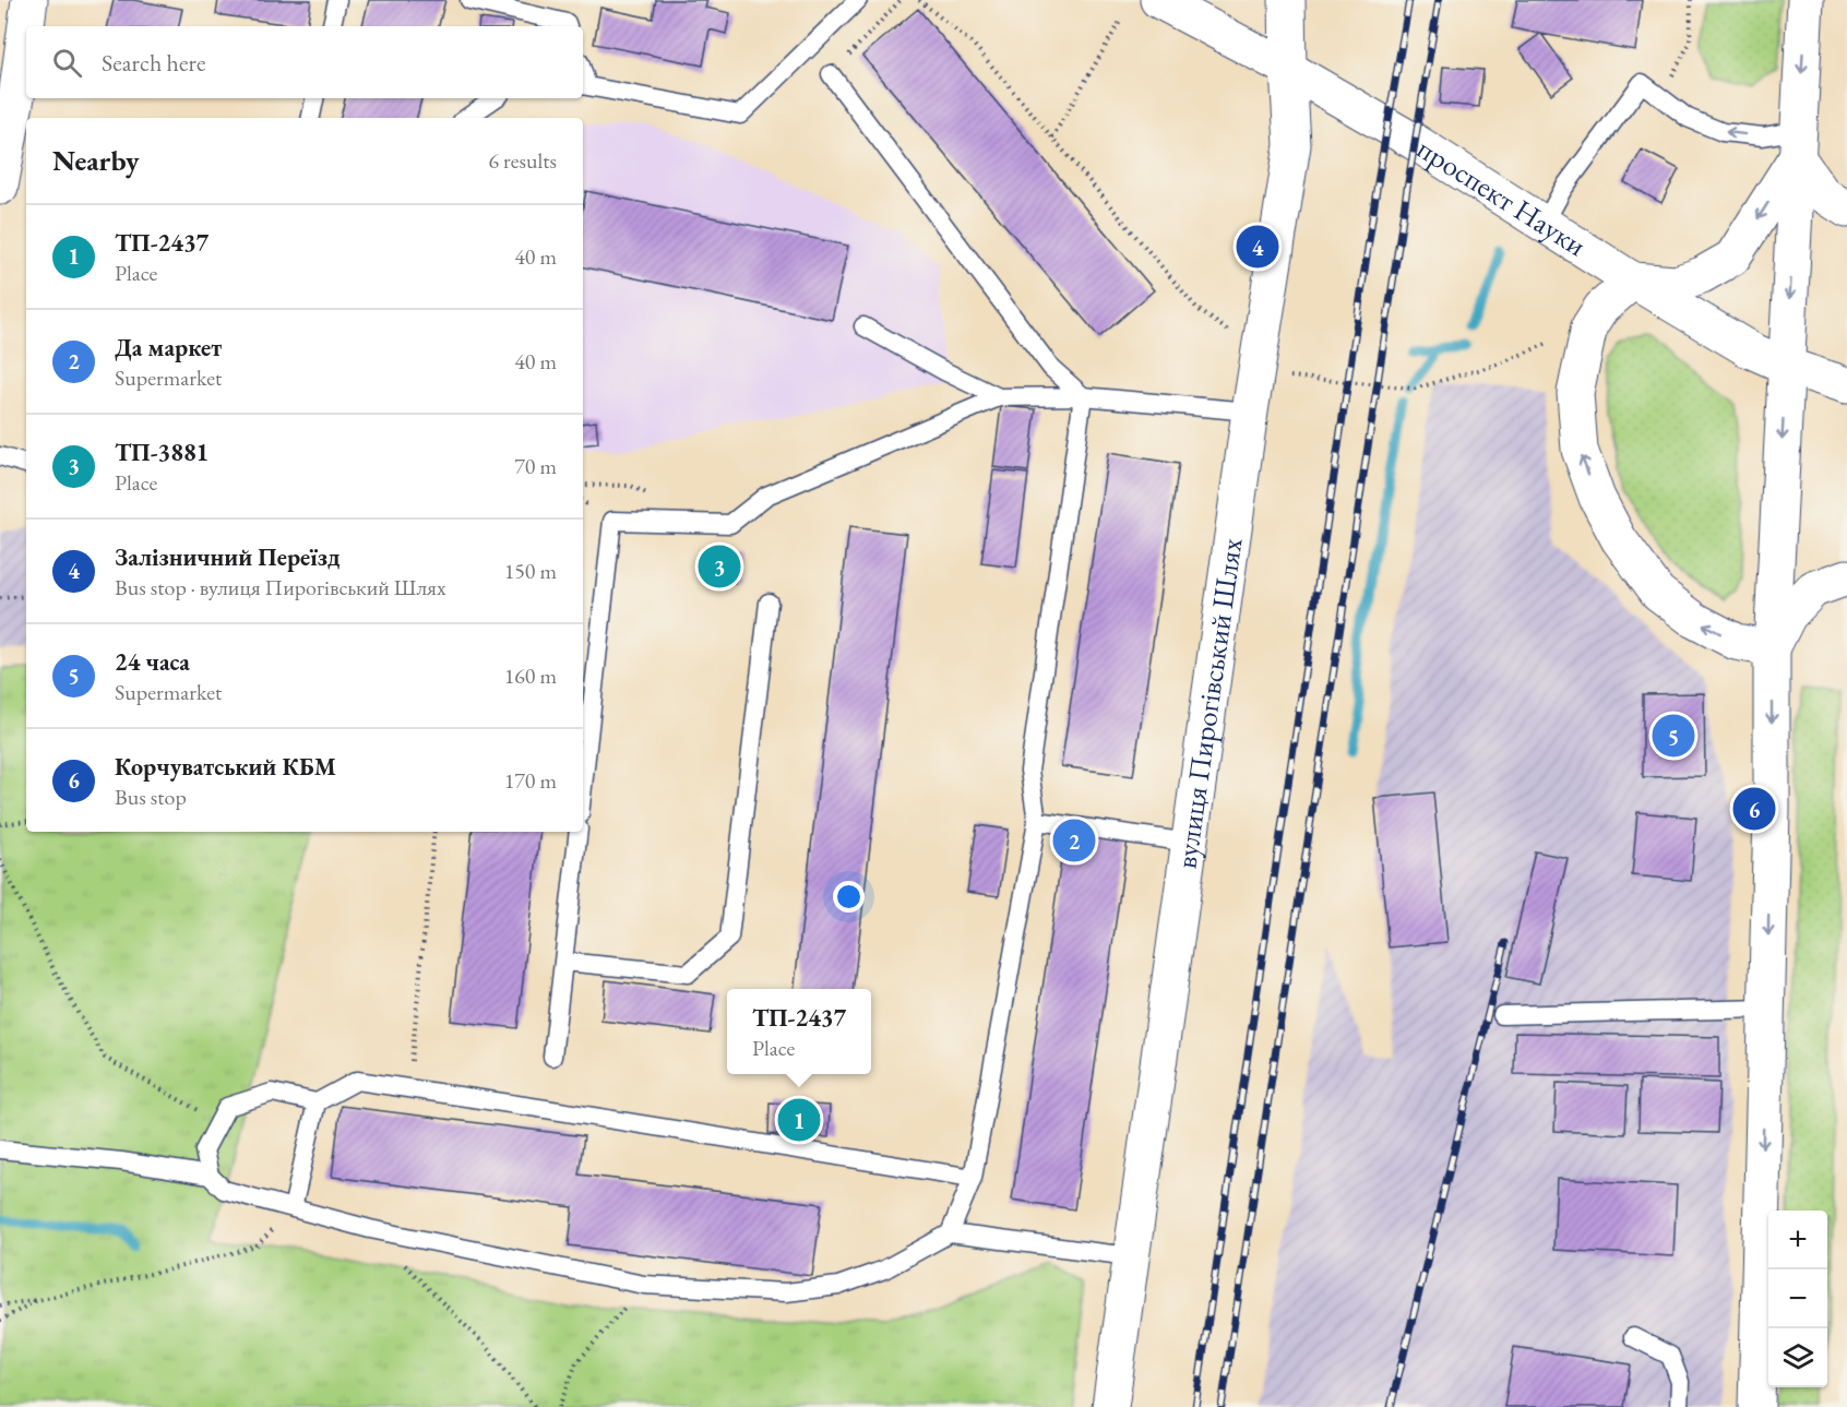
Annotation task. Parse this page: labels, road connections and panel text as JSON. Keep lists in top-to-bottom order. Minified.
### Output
{"streets":{"main road":["проспект Науки","вулиця Пирогівський Шлях"]},"crossings":[["проспект Науки","вулиця Пирогівський Шлях"]],"page":{"search":"Search here","heading":["Nearby","6 results"],"list":[{"mark":"1","name":"ТП-2437","note":"Place","value":"40 m"},{"mark":"2","name":"Да маркет","note":"Supermarket","value":"40 m"},{"mark":"3","name":"ТП-3881","note":"Place","value":"70 m"},{"mark":"4","name":"Залізничний Переїзд","note":"Bus stop · вулиця Пирогівський Шлях","value":"150 m"},{"mark":"5","name":"24 часа","note":"Supermarket","value":"160 m"},{"mark":"6","name":"Корчуватський КБМ","note":"Bus stop","value":"170 m"}],"pins":["4","3","5","6","2","1"],"popup":["ТП-2437","Place"],"map_buttons":["+","−"]}}
